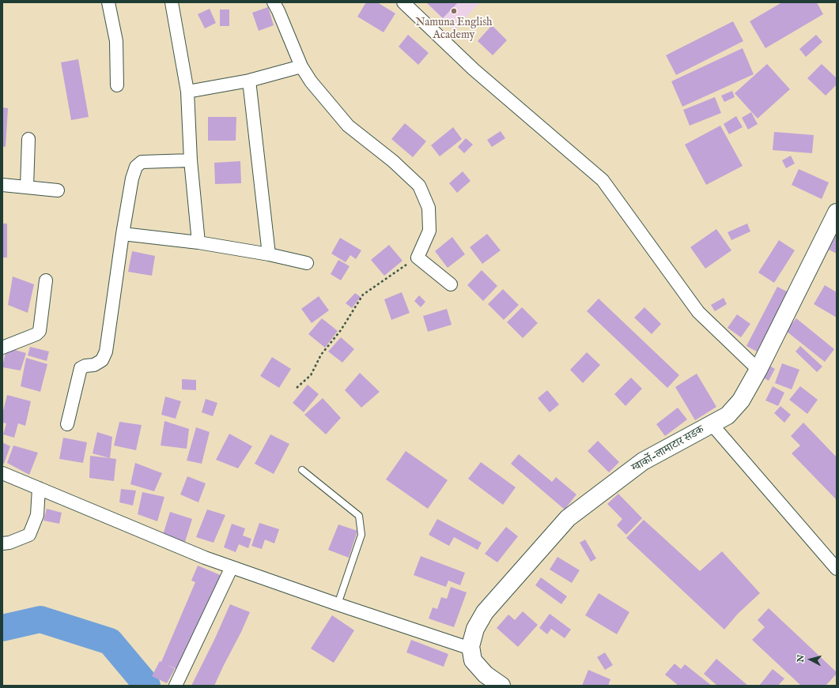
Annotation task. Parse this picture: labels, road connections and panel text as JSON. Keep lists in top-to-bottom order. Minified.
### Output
{"streets":{"main road":["ग्वार्को-लामाटार सडक"]},"places":["Namuna English Academy"],"north":"left"}
